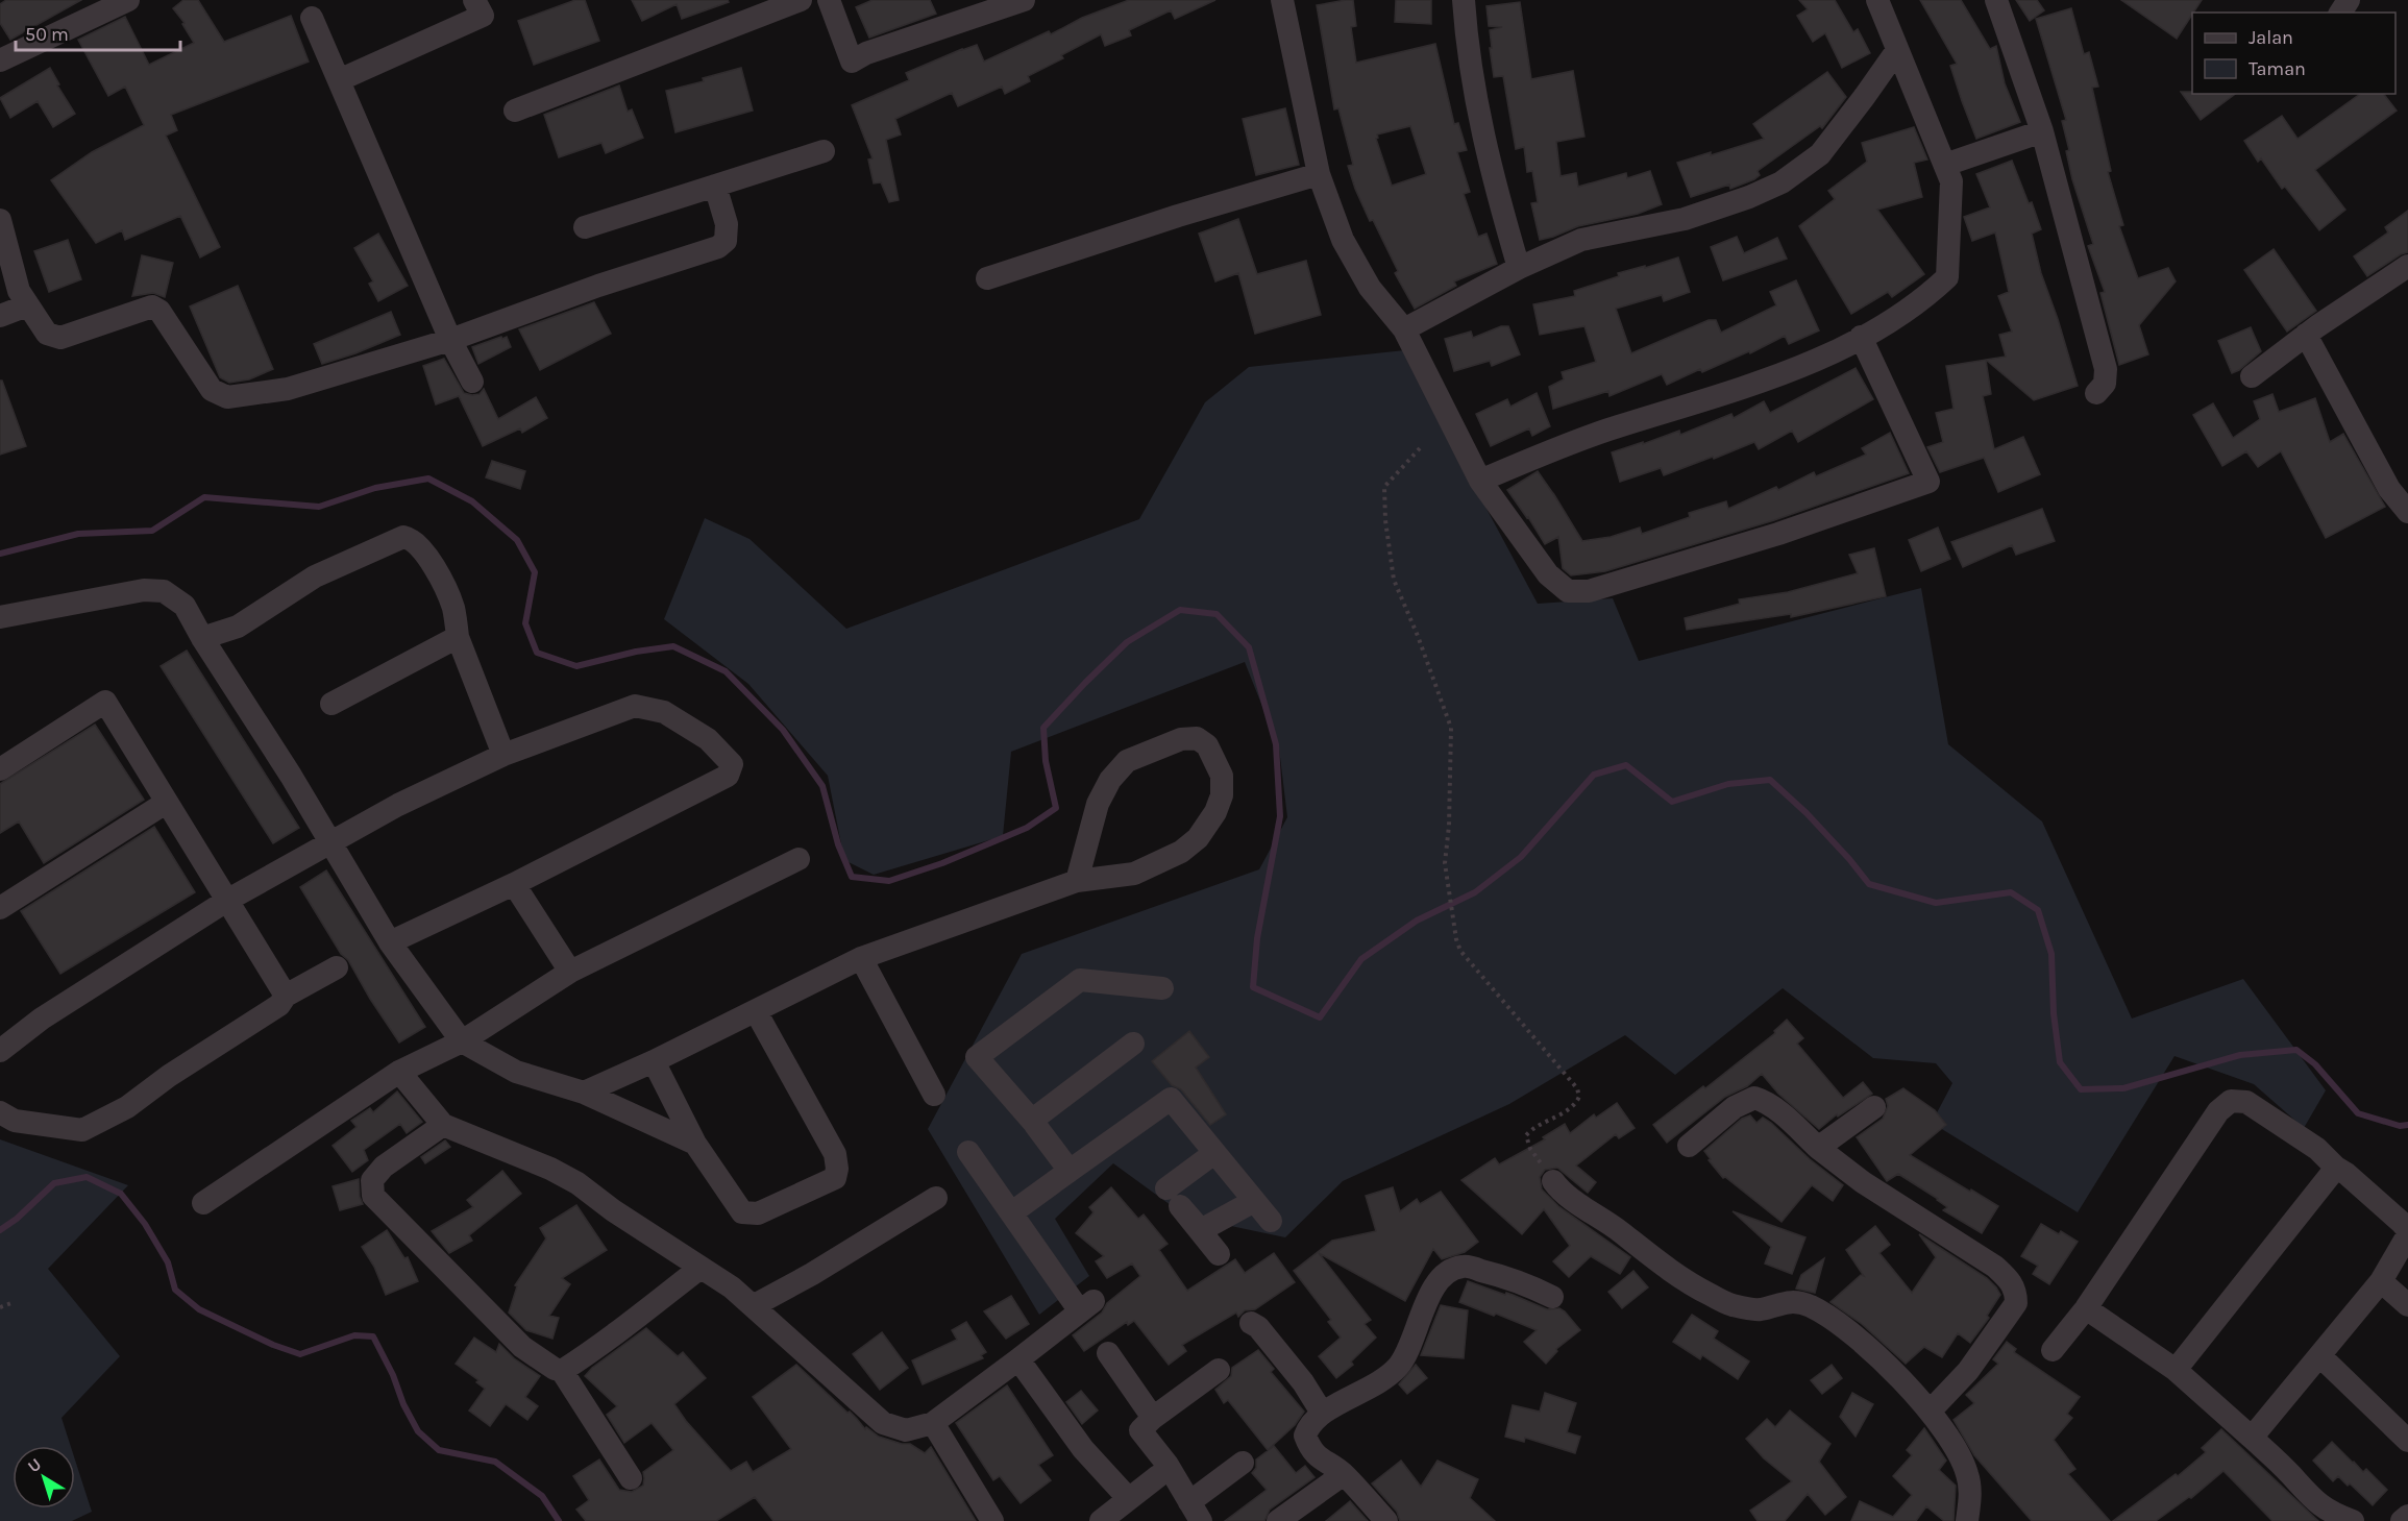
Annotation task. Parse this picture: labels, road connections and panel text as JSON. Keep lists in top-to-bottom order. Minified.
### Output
{"legend":["Jalan","Taman"],"scale_bar":"50 m","north":"top left"}
